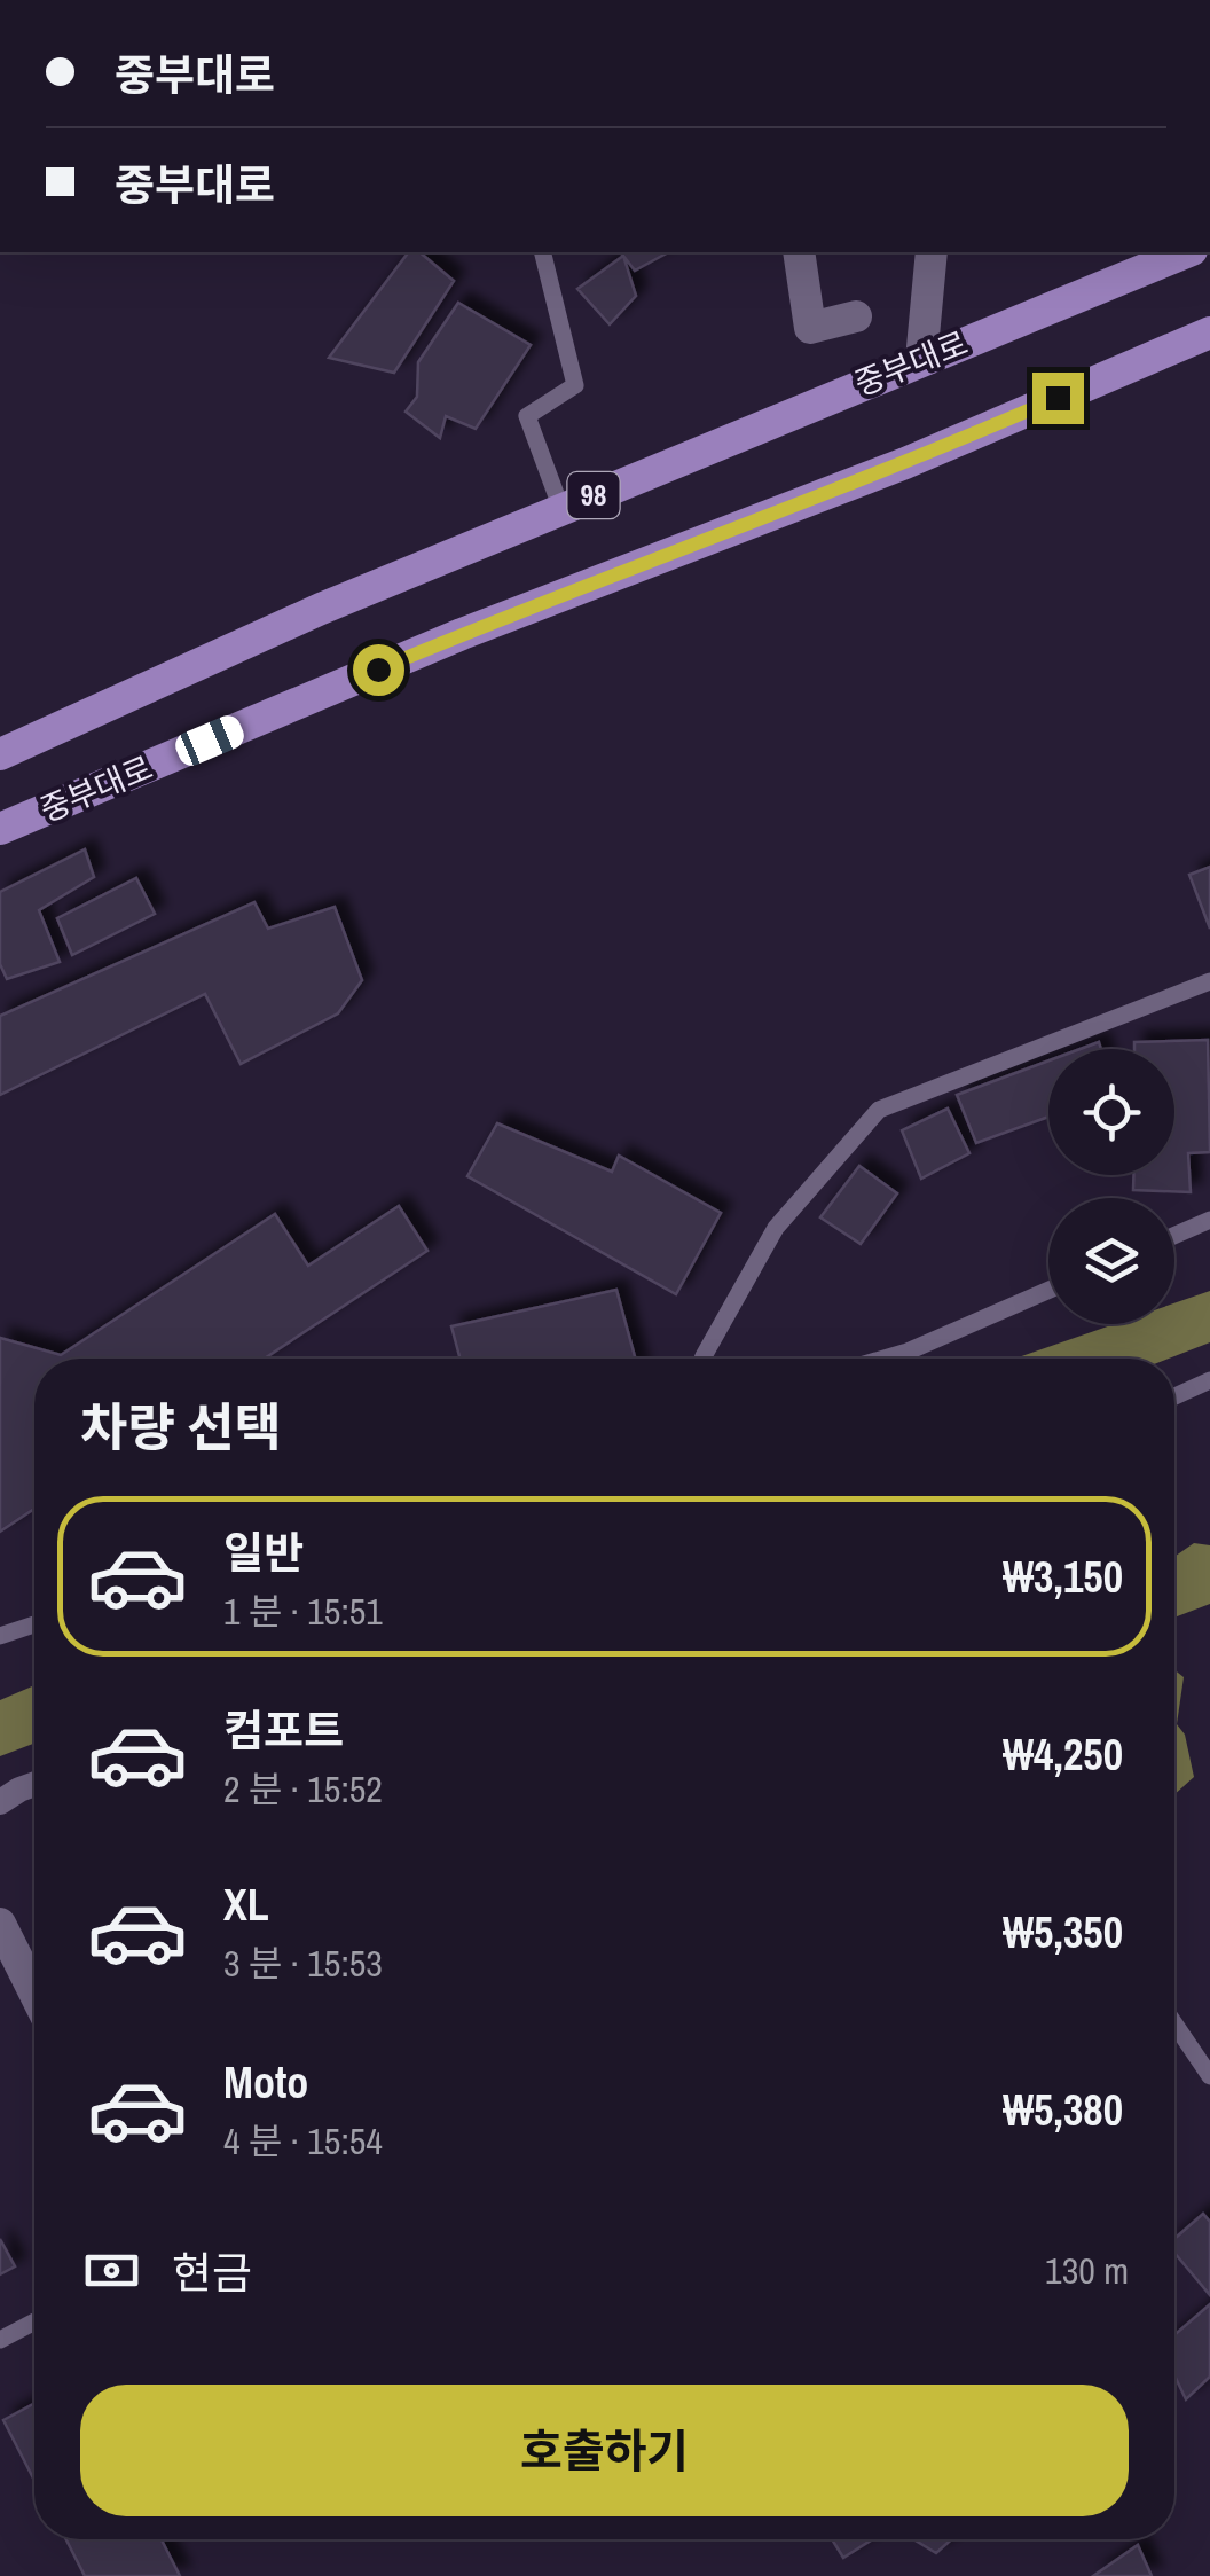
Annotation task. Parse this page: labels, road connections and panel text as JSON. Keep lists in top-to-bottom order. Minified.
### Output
{"streets":{"main road":["중부대로","98"]},"page":{"banner":["중부대로","중부대로"],"heading":"차량 선택","list":[{"name":"일반","note":"1 분 · 15:51","value":"₩3,150"},{"name":"컴포트","note":"2 분 · 15:52","value":"₩4,250"},{"name":"XL","note":"3 분 · 15:53","value":"₩5,350"},{"name":"Moto","note":"4 분 · 15:54","value":"₩5,380"}],"pay":["현금","130 m"],"buttons":"호출하기"}}
